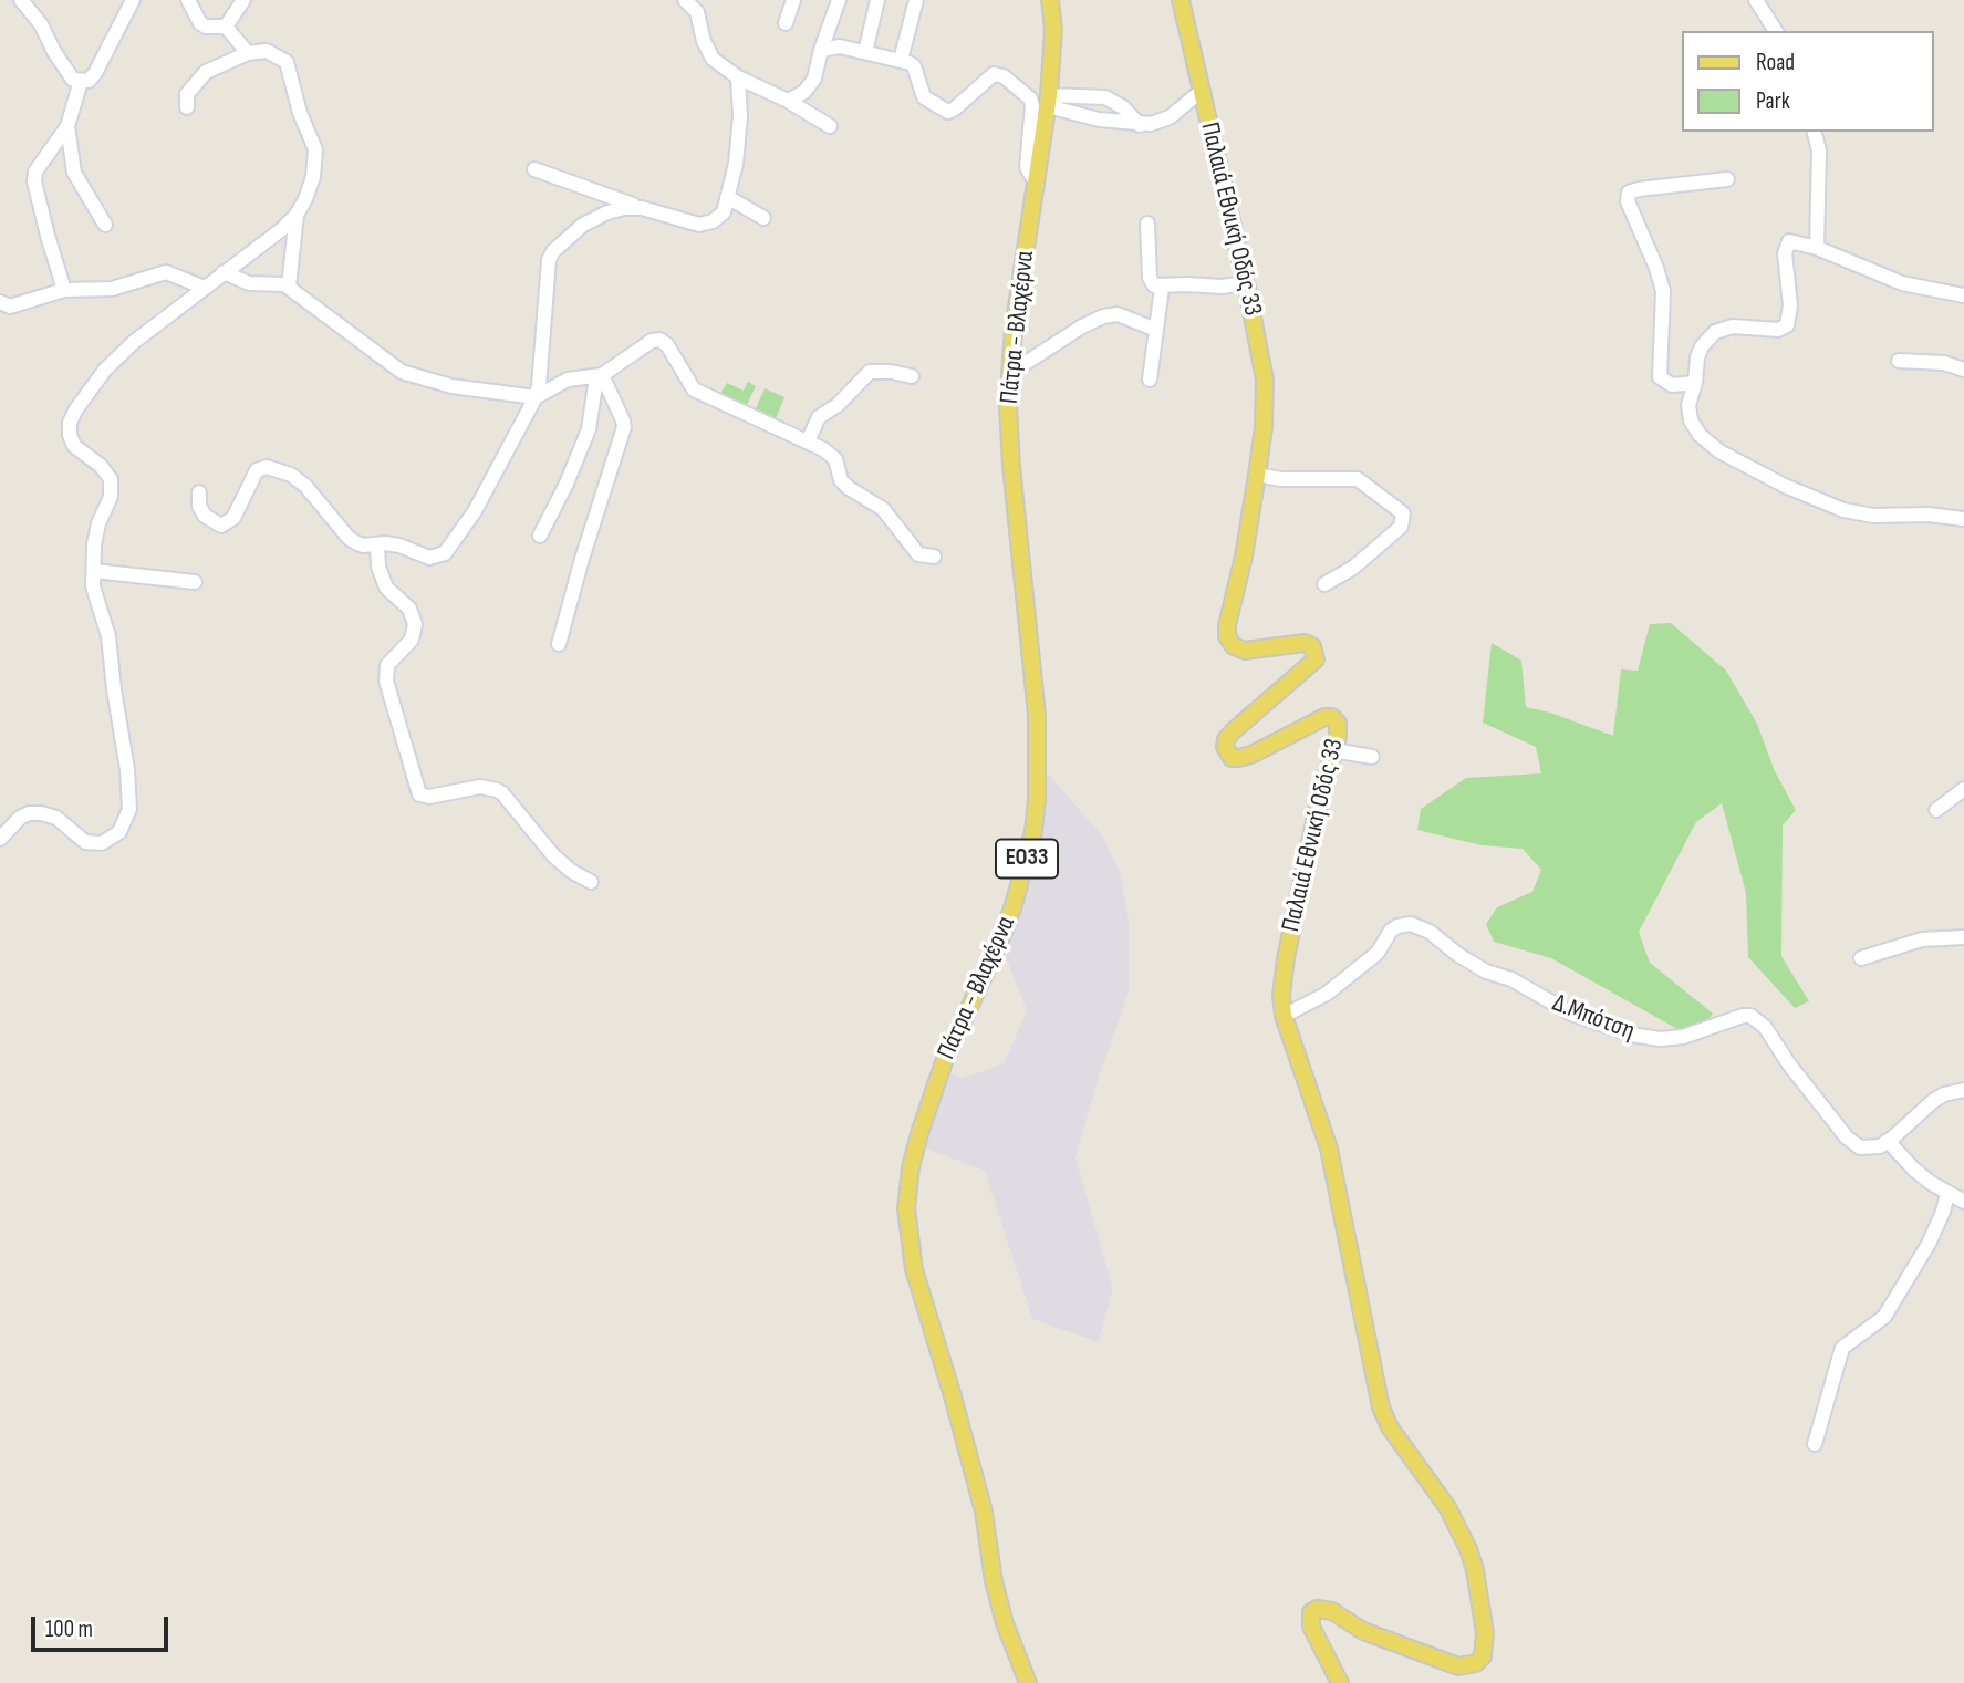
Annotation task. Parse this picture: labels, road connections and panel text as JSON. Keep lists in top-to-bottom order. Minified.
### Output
{"streets":{"main road":["Παλαιά Εθνική Οδός 33","Πάτρα - Βλαχέρνα","ΕΟ33"],"street":["Δ.Μπότση"]},"crossings":[["Παλαιά Εθνική Οδός 33","Δ.Μπότση"]],"legend":["Road","Park"],"scale_bar":"100 m"}
